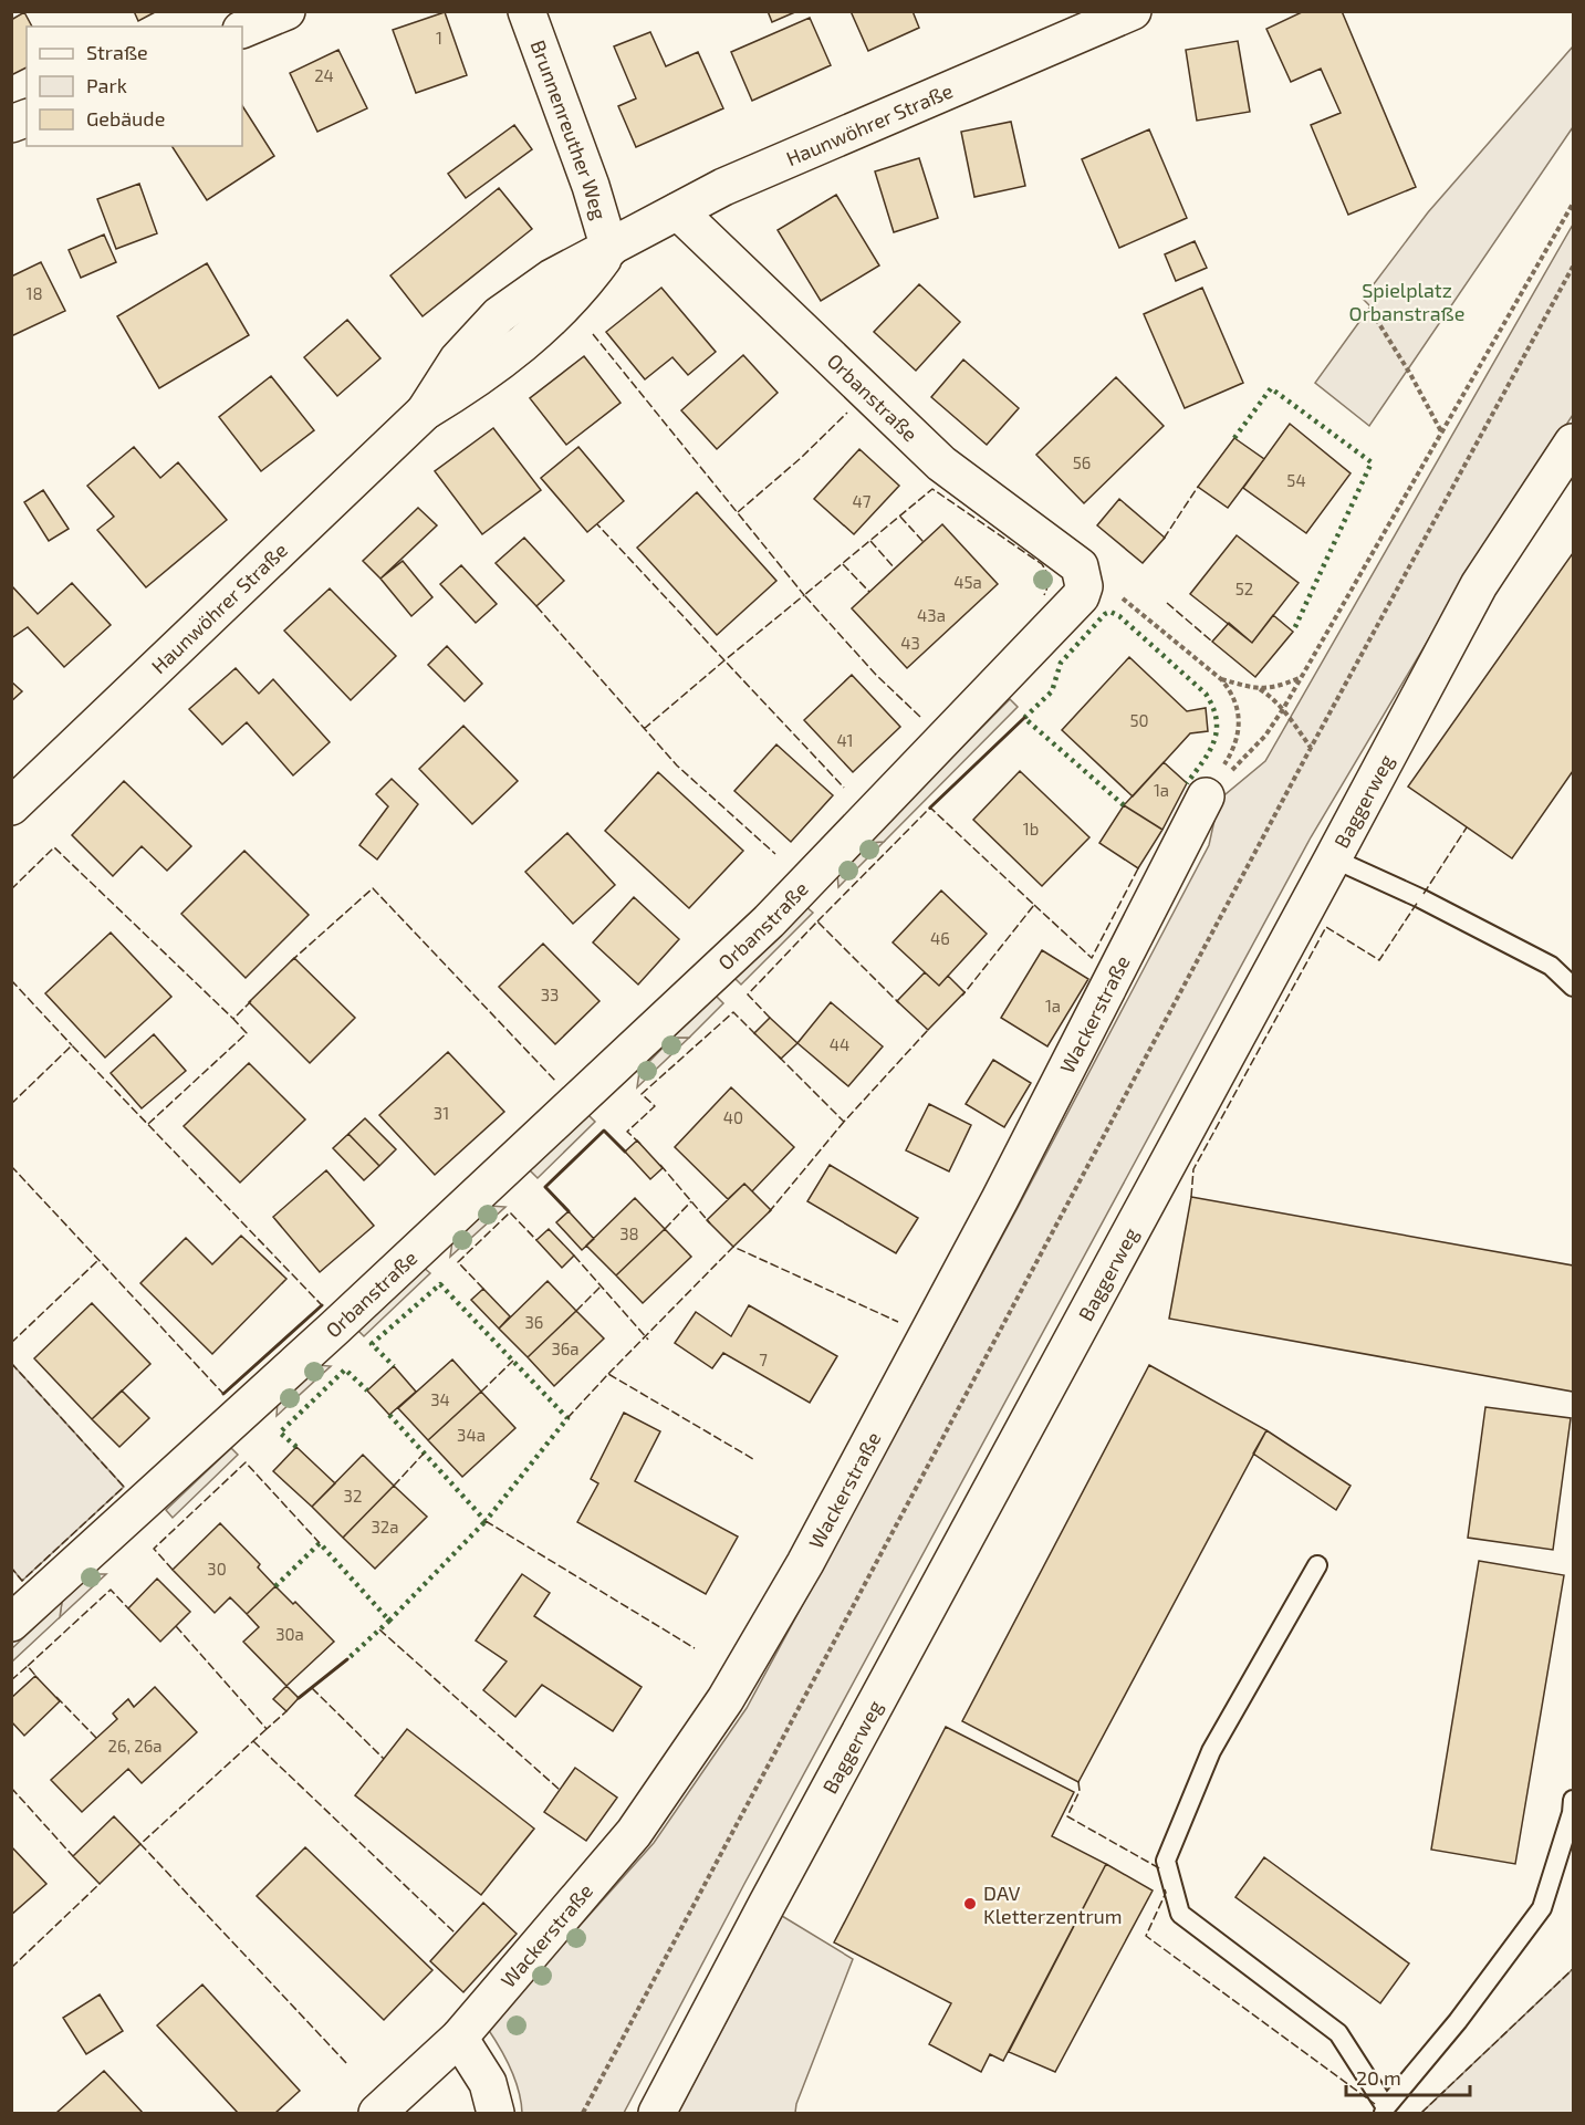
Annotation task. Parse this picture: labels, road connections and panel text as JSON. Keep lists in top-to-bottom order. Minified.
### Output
{"streets":{"street":["Haunwöhrer Straße","Brunnenreuther Weg","Orbanstraße","Baggerweg","Wackerstraße"]},"crossings":[["Haunwöhrer Straße","Brunnenreuther Weg"],["Haunwöhrer Straße","Orbanstraße"]],"parks":["Spielplatz Orbanstraße"],"places":["DAV Kletterzentrum"],"house_numbers":["1","24","18","56","54","47","45a","52","43a","43","50","41","1a","1b","46","33","1a","44","31","40","38","36","36a","7","34","34a","32","32a","30","30a","26, 26a"],"legend":["Straße","Park","Gebäude"],"scale_bar":"20 m"}
